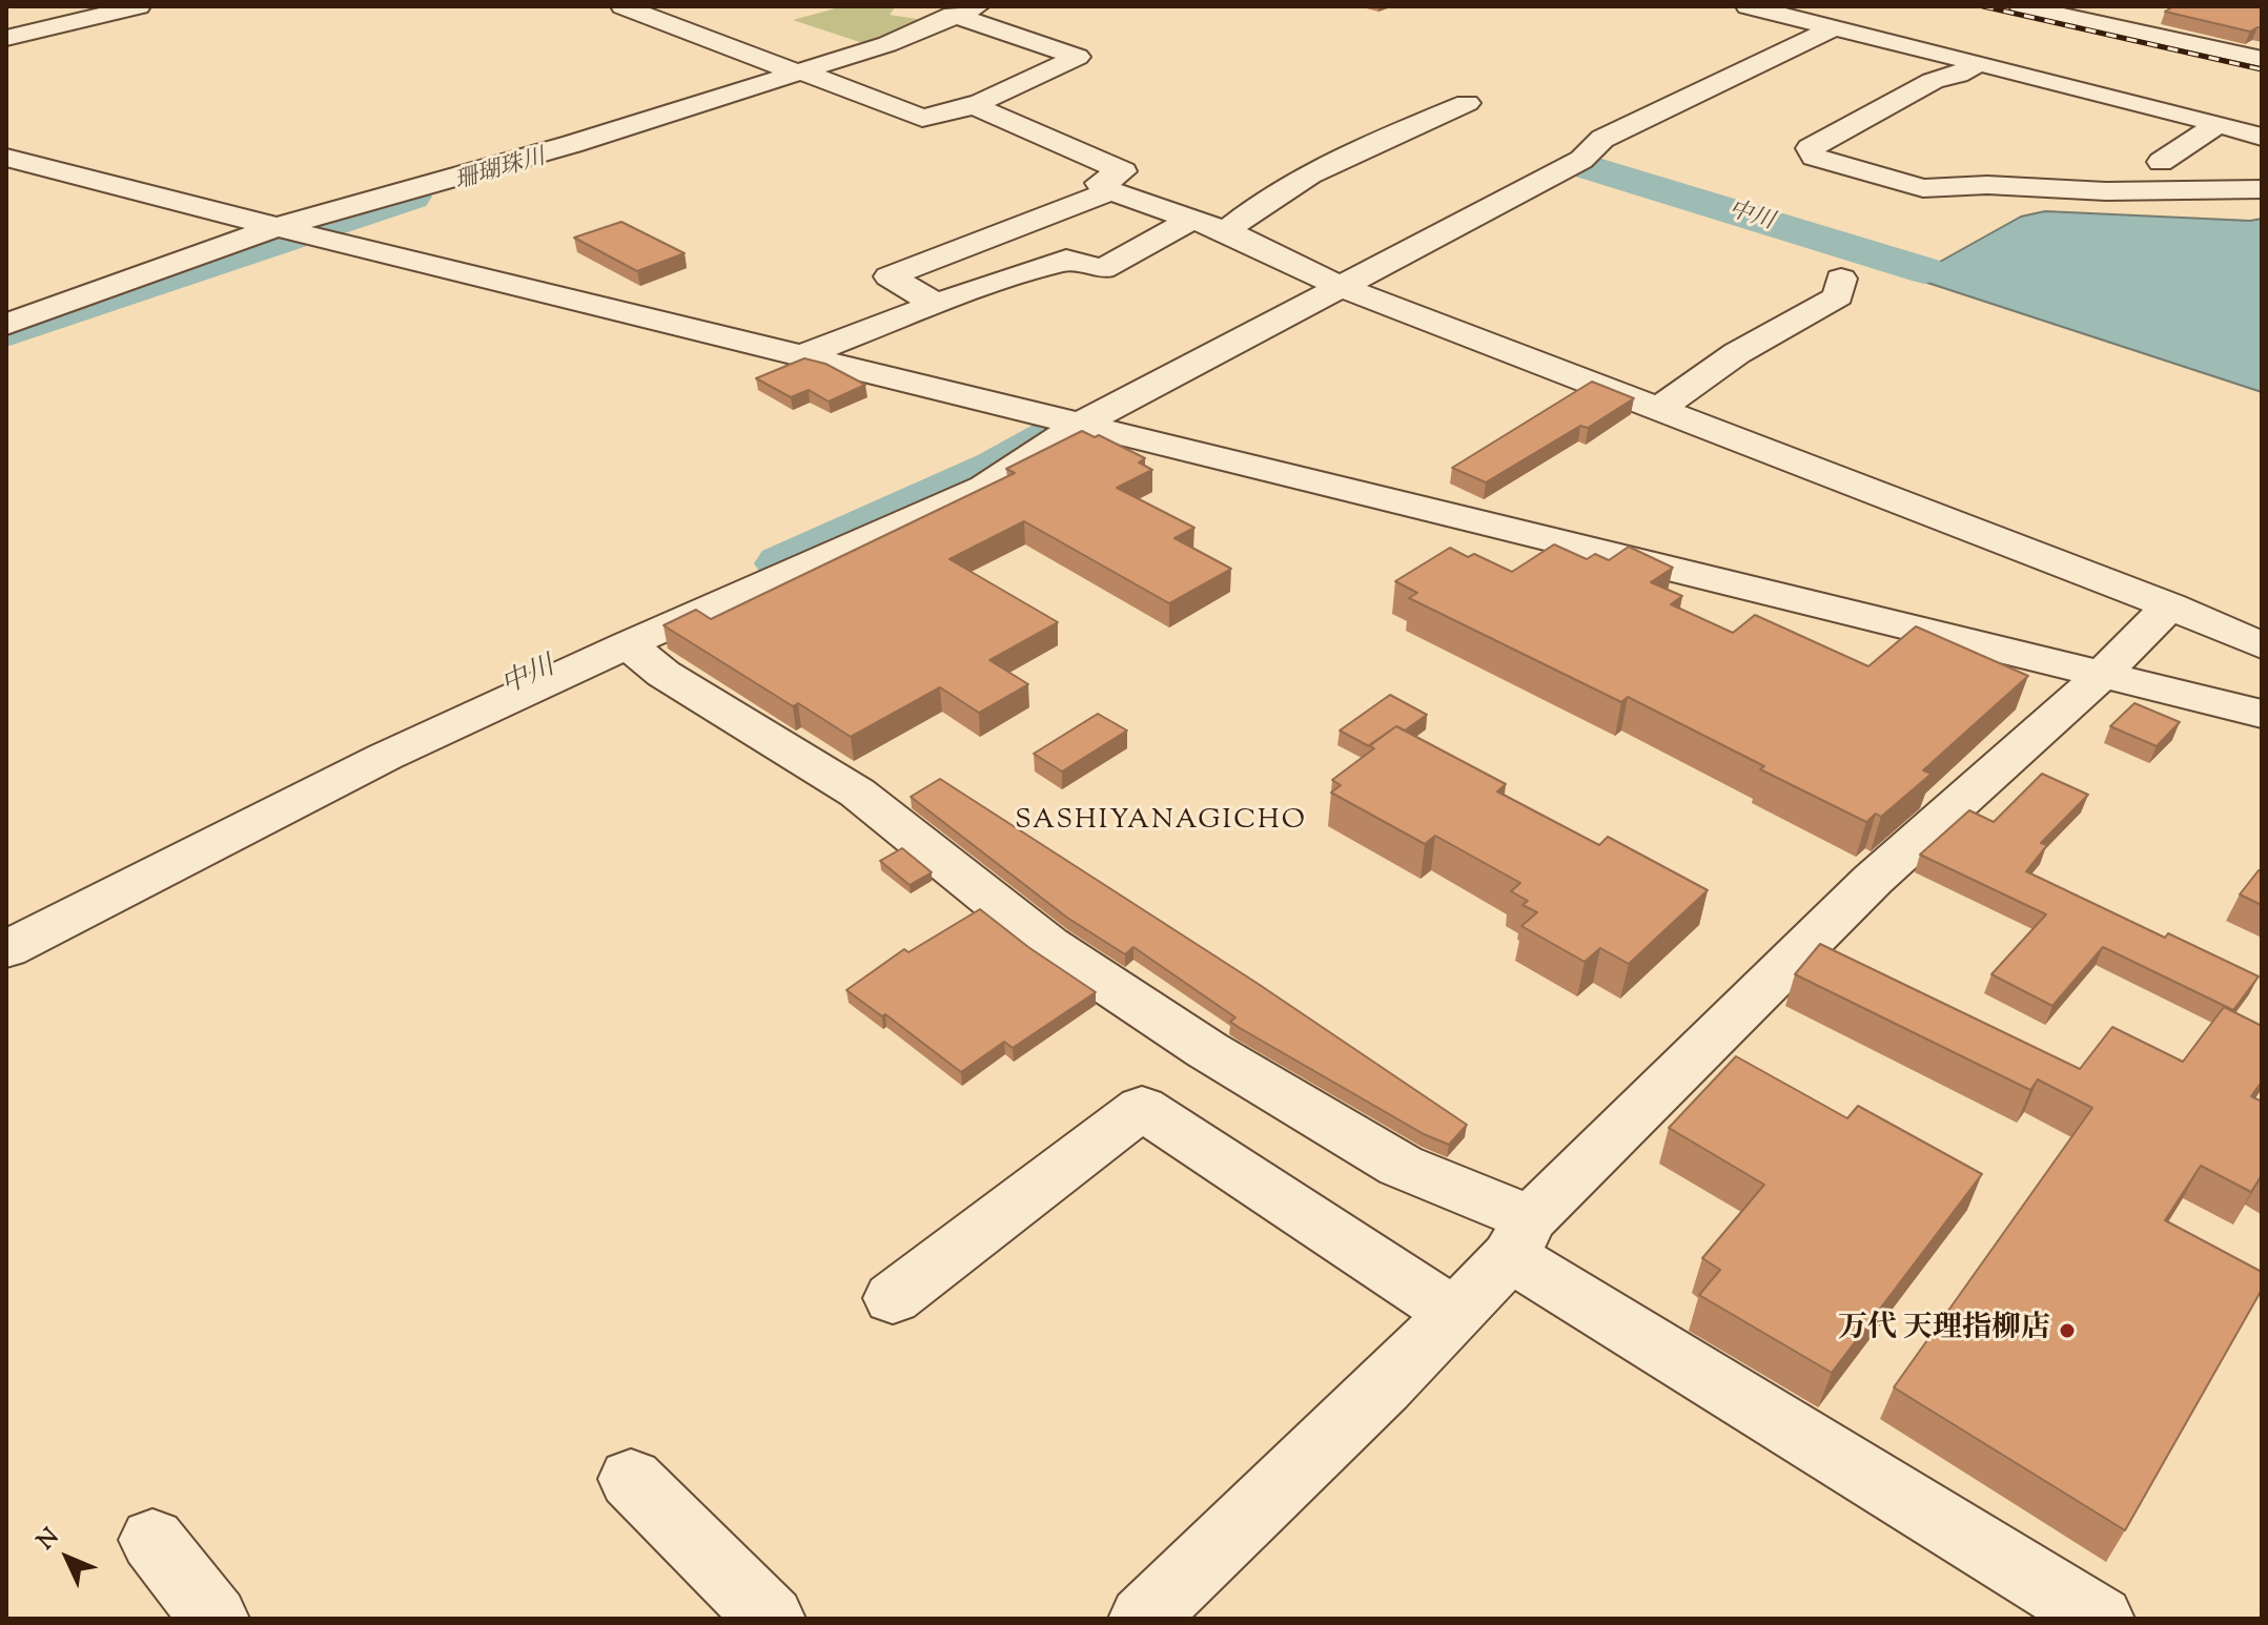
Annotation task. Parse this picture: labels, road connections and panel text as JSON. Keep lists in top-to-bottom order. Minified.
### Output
{"districts":["SASHIYANAGICHO"],"water":["珊瑚珠川","中川"],"places":["万代 天理指柳店"],"north":"top left"}
